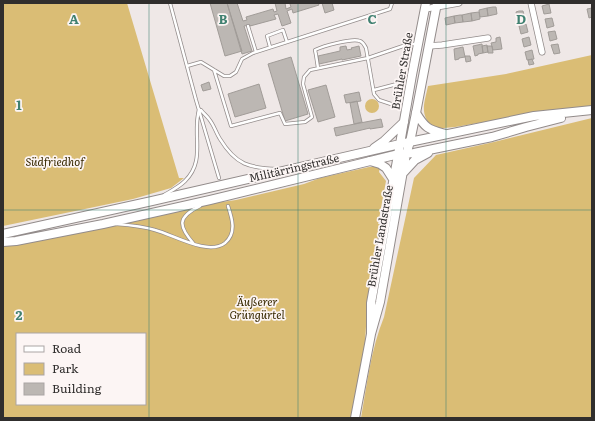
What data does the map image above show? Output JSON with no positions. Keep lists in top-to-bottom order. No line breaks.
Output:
{"streets":{"main road":["Brühler Straße","Militärringstraße","Brühler Landstraße"]},"crossings":[["Brühler Straße","Militärringstraße"],["Brühler Straße","Brühler Landstraße"],["Militärringstraße","Brühler Landstraße"]],"parks":["Südfriedhof","Äußerer Grüngürtel"],"legend":["Road","Park","Building"],"grid":{"columns":["A","B","C","D"],"rows":["1","2"]}}
